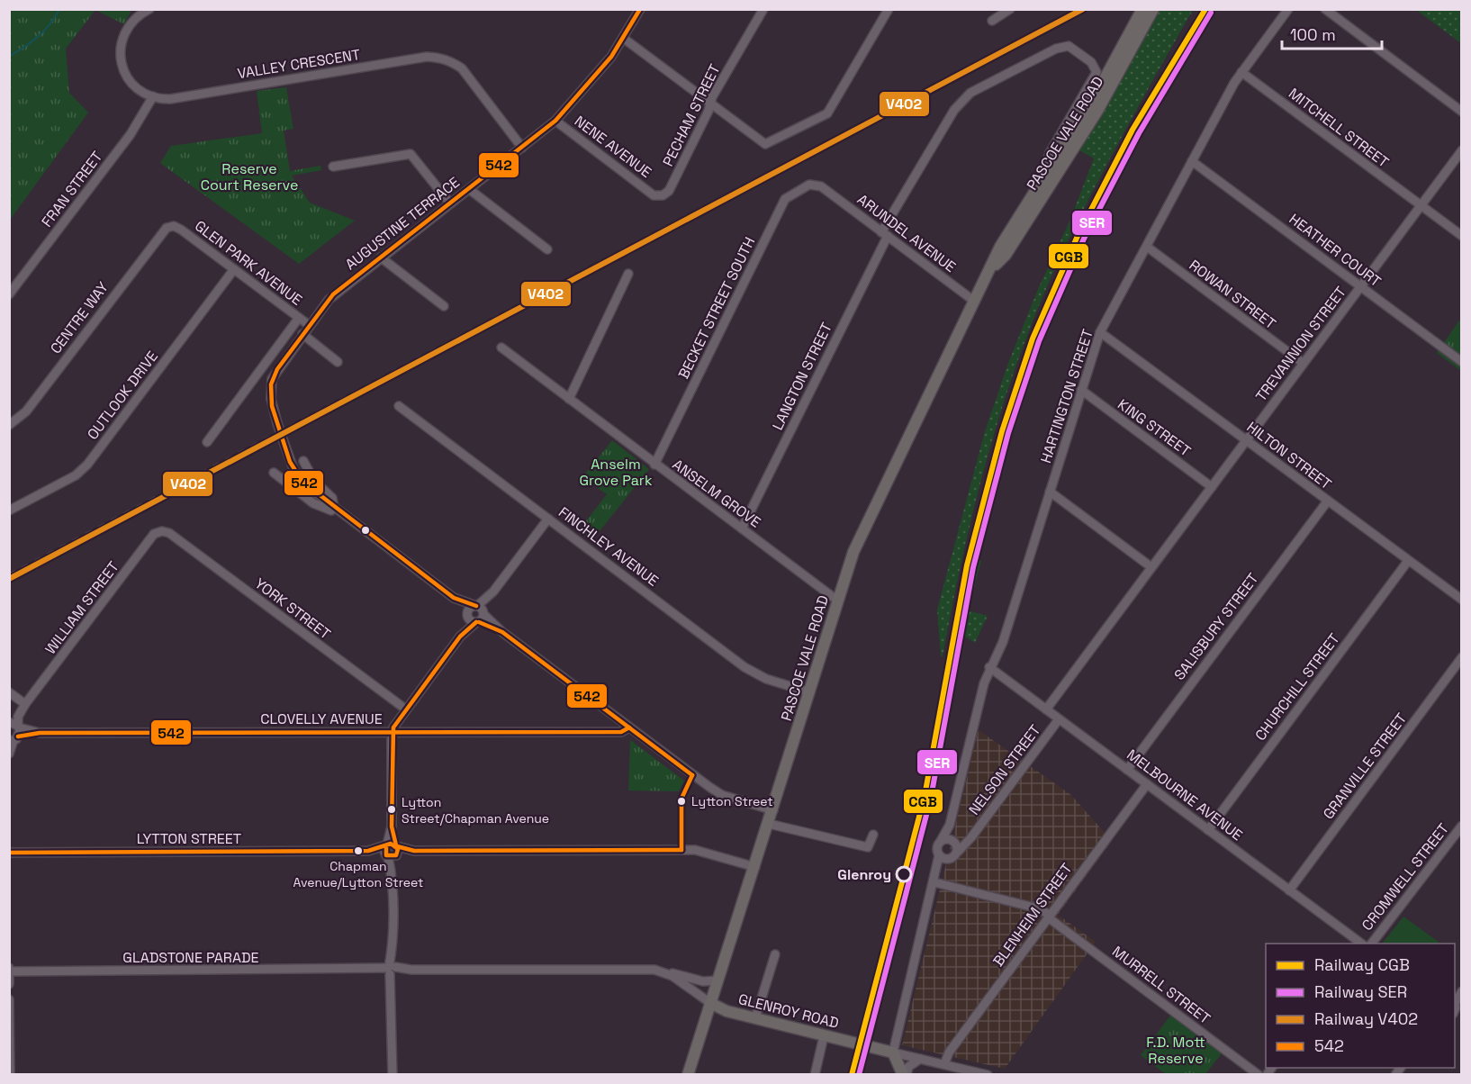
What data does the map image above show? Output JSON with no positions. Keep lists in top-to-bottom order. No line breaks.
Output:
{"streets":{"main road":["PASCOE VALE ROAD","GLENROY ROAD"],"street":["VALLEY CRESCENT","PECHAM STREET","MITCHELL STREET","NENE AVENUE","FRAN STREET","AUGUSTINE TERRACE","ARUNDEL AVENUE","HEATHER COURT","GLEN PARK AVENUE","ROWAN STREET","BECKET STREET SOUTH","CENTRE WAY","TREVANNION STREET","LANGTON STREET","OUTLOOK DRIVE","HARTINGTON STREET","KING STREET","HILTON STREET","ANSELM GROVE","FINCHLEY AVENUE","WILLIAM STREET","YORK STREET","SALISBURY STREET","CHURCHILL STREET","CLOVELLY AVENUE","GRANVILLE STREET","NELSON STREET","MELBOURNE AVENUE","LYTTON STREET","CROMWELL STREET","BLENHEIM STREET","GLADSTONE PARADE","MURRELL STREET"]},"crossings":[["VALLEY CRESCENT","FRAN STREET"],["VALLEY CRESCENT","AUGUSTINE TERRACE"],["PECHAM STREET","NENE AVENUE"],["MITCHELL STREET","TREVANNION STREET"],["MITCHELL STREET","HARTINGTON STREET"],["PASCOE VALE ROAD","ARUNDEL AVENUE"],["PASCOE VALE ROAD","LANGTON STREET"],["PASCOE VALE ROAD","ANSELM GROVE"],["PASCOE VALE ROAD","FINCHLEY AVENUE"],["PASCOE VALE ROAD","GLADSTONE PARADE"],["PASCOE VALE ROAD","GLENROY ROAD"],["NENE AVENUE","AUGUSTINE TERRACE"],["AUGUSTINE TERRACE","GLEN PARK AVENUE"],["ARUNDEL AVENUE","BECKET STREET SOUTH"],["ARUNDEL AVENUE","LANGTON STREET"],["HEATHER COURT","TREVANNION STREET"],["HEATHER COURT","HARTINGTON STREET"],["GLEN PARK AVENUE","CENTRE WAY"],["GLEN PARK AVENUE","OUTLOOK DRIVE"],["ROWAN STREET","TREVANNION STREET"],["ROWAN STREET","HARTINGTON STREET"],["BECKET STREET SOUTH","ANSELM GROVE"],["TREVANNION STREET","KING STREET"],["TREVANNION STREET","HILTON STREET"],["TREVANNION STREET","MELBOURNE AVENUE"],["LANGTON STREET","ANSELM GROVE"],["HARTINGTON STREET","KING STREET"],["HARTINGTON STREET","HILTON STREET"],["HARTINGTON STREET","NELSON STREET"],["HARTINGTON STREET","MELBOURNE AVENUE"],["HILTON STREET","SALISBURY STREET"],["HILTON STREET","CHURCHILL STREET"],["WILLIAM STREET","YORK STREET"],["WILLIAM STREET","CLOVELLY AVENUE"],["SALISBURY STREET","MELBOURNE AVENUE"],["CHURCHILL STREET","MELBOURNE AVENUE"],["GRANVILLE STREET","MELBOURNE AVENUE"],["NELSON STREET","MELBOURNE AVENUE"],["MELBOURNE AVENUE","BLENHEIM STREET"],["BLENHEIM STREET","MURRELL STREET"],["BLENHEIM STREET","GLENROY ROAD"]],"parks":["Reserve Court Reserve","Anselm Grove Park","F.D. Mott Reserve"],"places":["Lytton Street","Lytton Street/Chapman Avenue","Chapman Avenue/Lytton Street","Glenroy"],"lines":["rail line CGB","rail line V402","transit line 542","rail line SER"],"legend":["Railway CGB","Railway SER","Railway V402","542"],"scale_bar":"100 m"}
